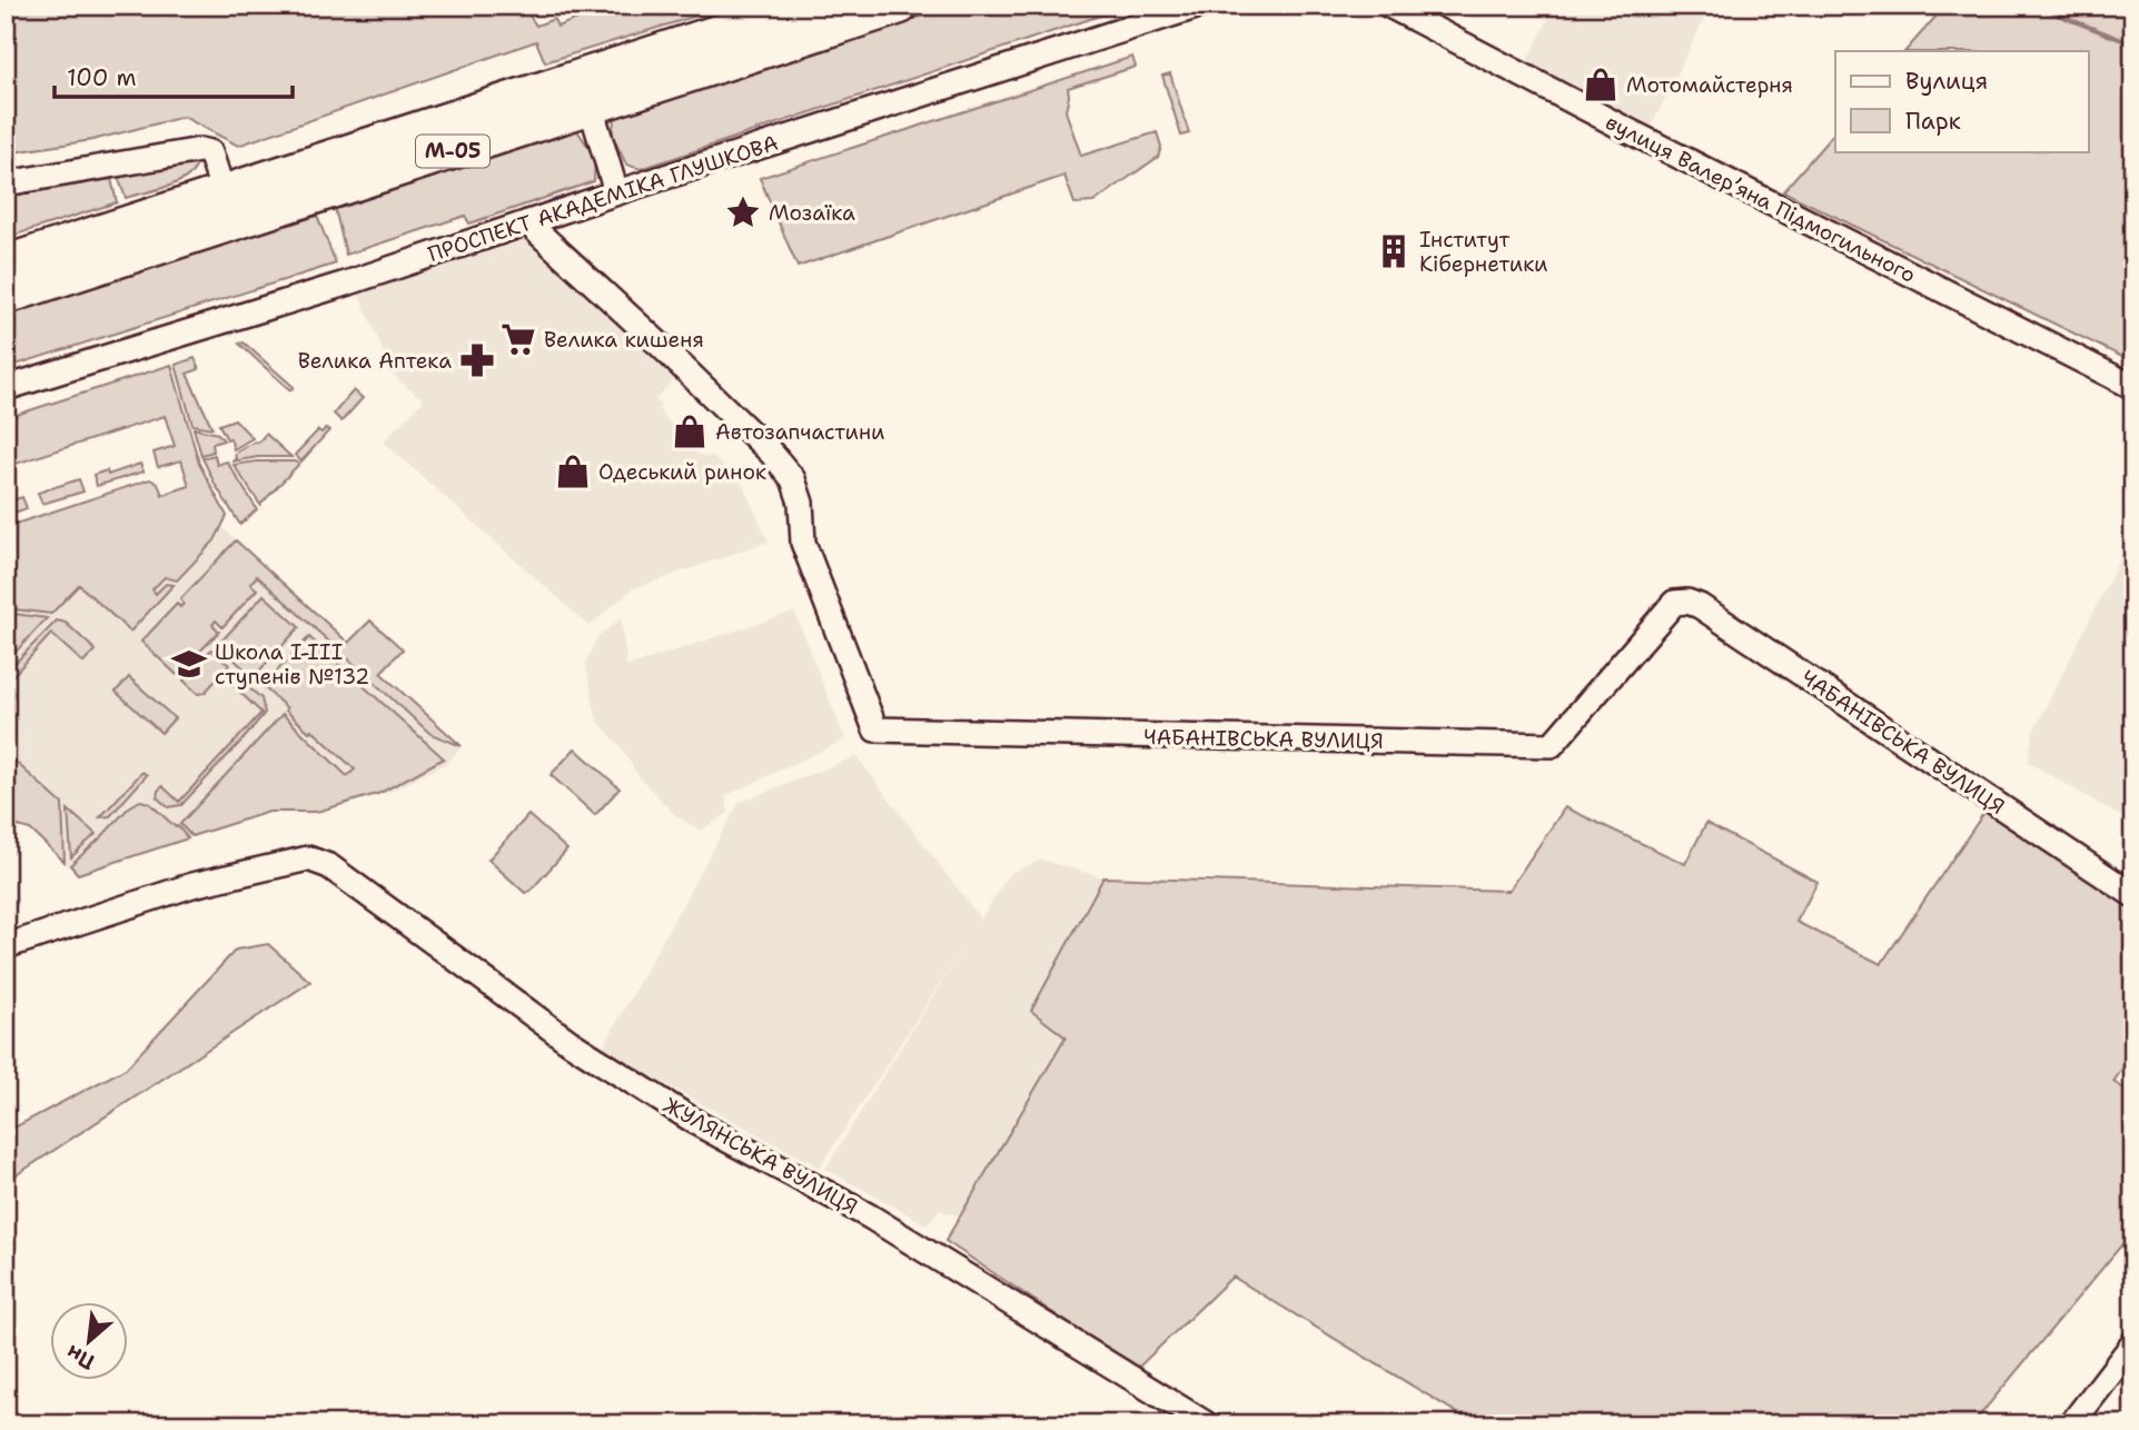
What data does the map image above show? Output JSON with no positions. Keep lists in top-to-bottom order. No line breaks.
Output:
{"streets":{"highway":["М-05"],"street":["ПРОСПЕКТ АКАДЕМІКА ГЛУШКОВА","вулиця Валерʼяна Підмогильного","ЧАБАНІВСЬКА ВУЛИЦЯ","ЖУЛЯНСЬКА ВУЛИЦЯ"]},"crossings":[["ПРОСПЕКТ АКАДЕМІКА ГЛУШКОВА","ЧАБАНІВСЬКА ВУЛИЦЯ"]],"places":{"shop":["Мотомайстерня","Автозапчастини","Одеський ринок"],"place":["Мозаїка"],"building":["Інститут Кібернетики"],"supermarket":["Велика кишеня"],"pharmacy":["Велика Аптека"],"school or university":["Школа І-ІІІ ступенів №132"]},"legend":["Вулиця","Парк"],"scale_bar":"100 m","north":"bottom left"}
